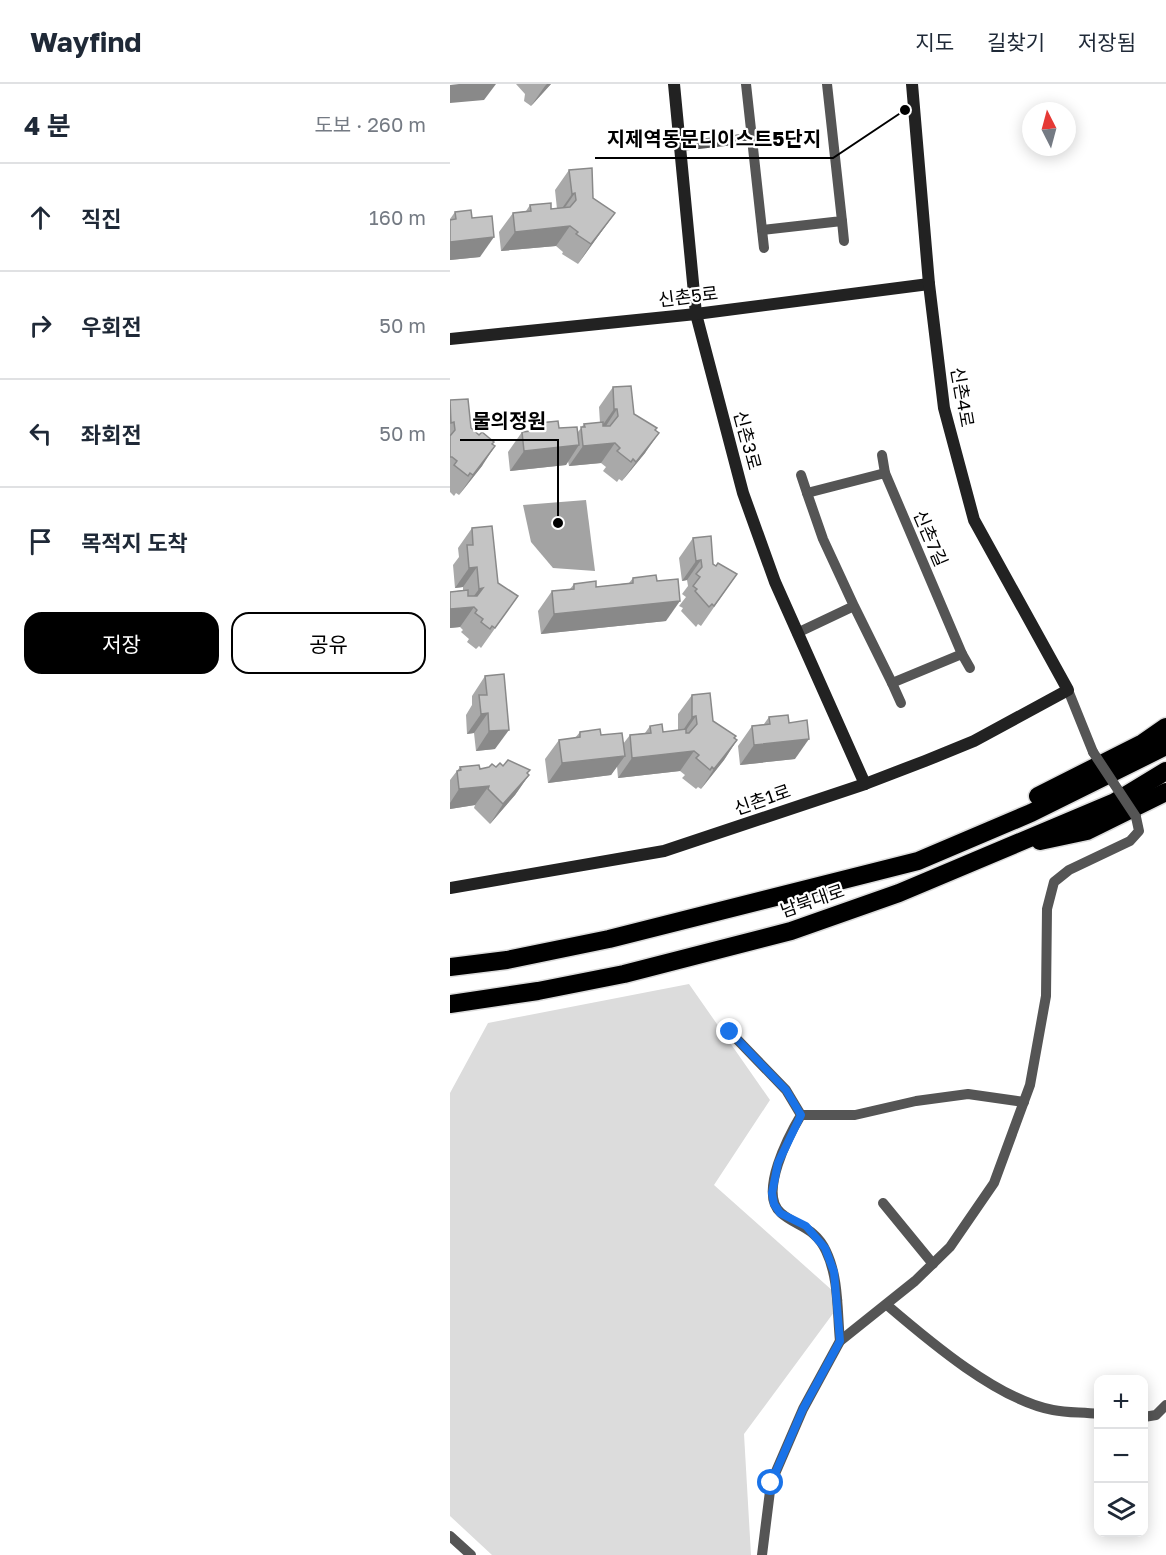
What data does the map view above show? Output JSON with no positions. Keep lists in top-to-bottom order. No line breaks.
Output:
{"streets":{"highway":["남북대로"],"street":["신촌5로","신촌4로","신촌3로","신촌7길","신촌1로"]},"crossings":[["신촌5로","신촌4로"],["신촌5로","신촌3로"],["신촌4로","신촌1로"],["신촌3로","신촌1로"]],"places":["지제역동문디이스트5단지","물의정원"],"north":"top","page":{"header":"Wayfind","nav":["지도","길찾기","저장됨"],"heading":["4 분","도보 · 260 m"],"list":[["직진","160 m"],["우회전","50 m"],["좌회전","50 m"],"목적지 도착"],"buttons":["저장","공유"],"map_buttons":["+","−"]}}
